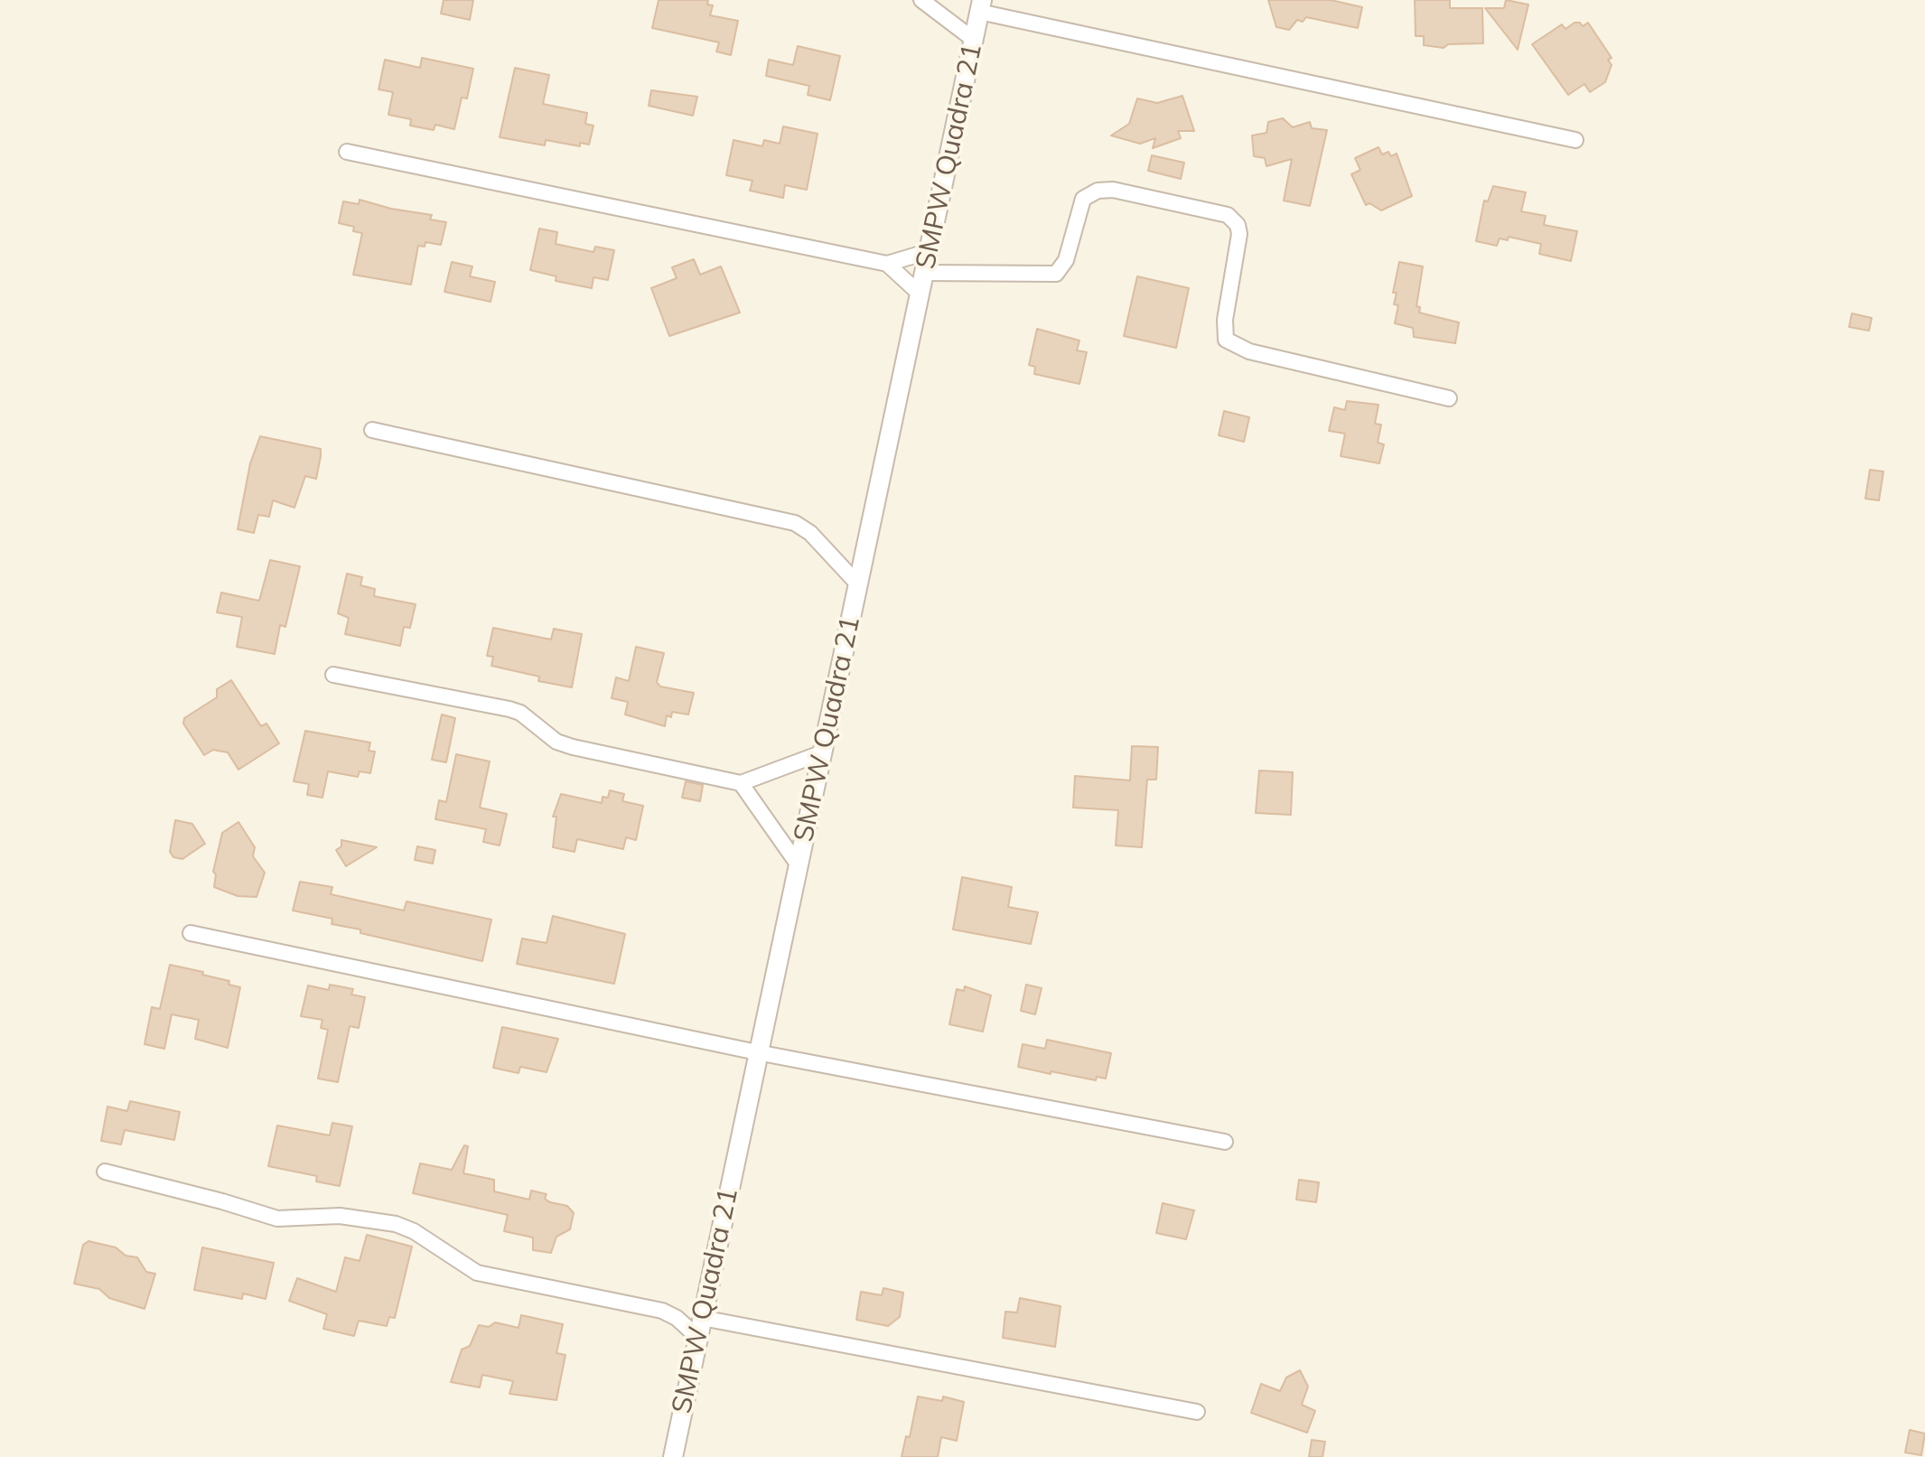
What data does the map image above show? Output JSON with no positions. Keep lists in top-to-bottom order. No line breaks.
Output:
{"streets":{"street":["SMPW Quadra 21"]}}
